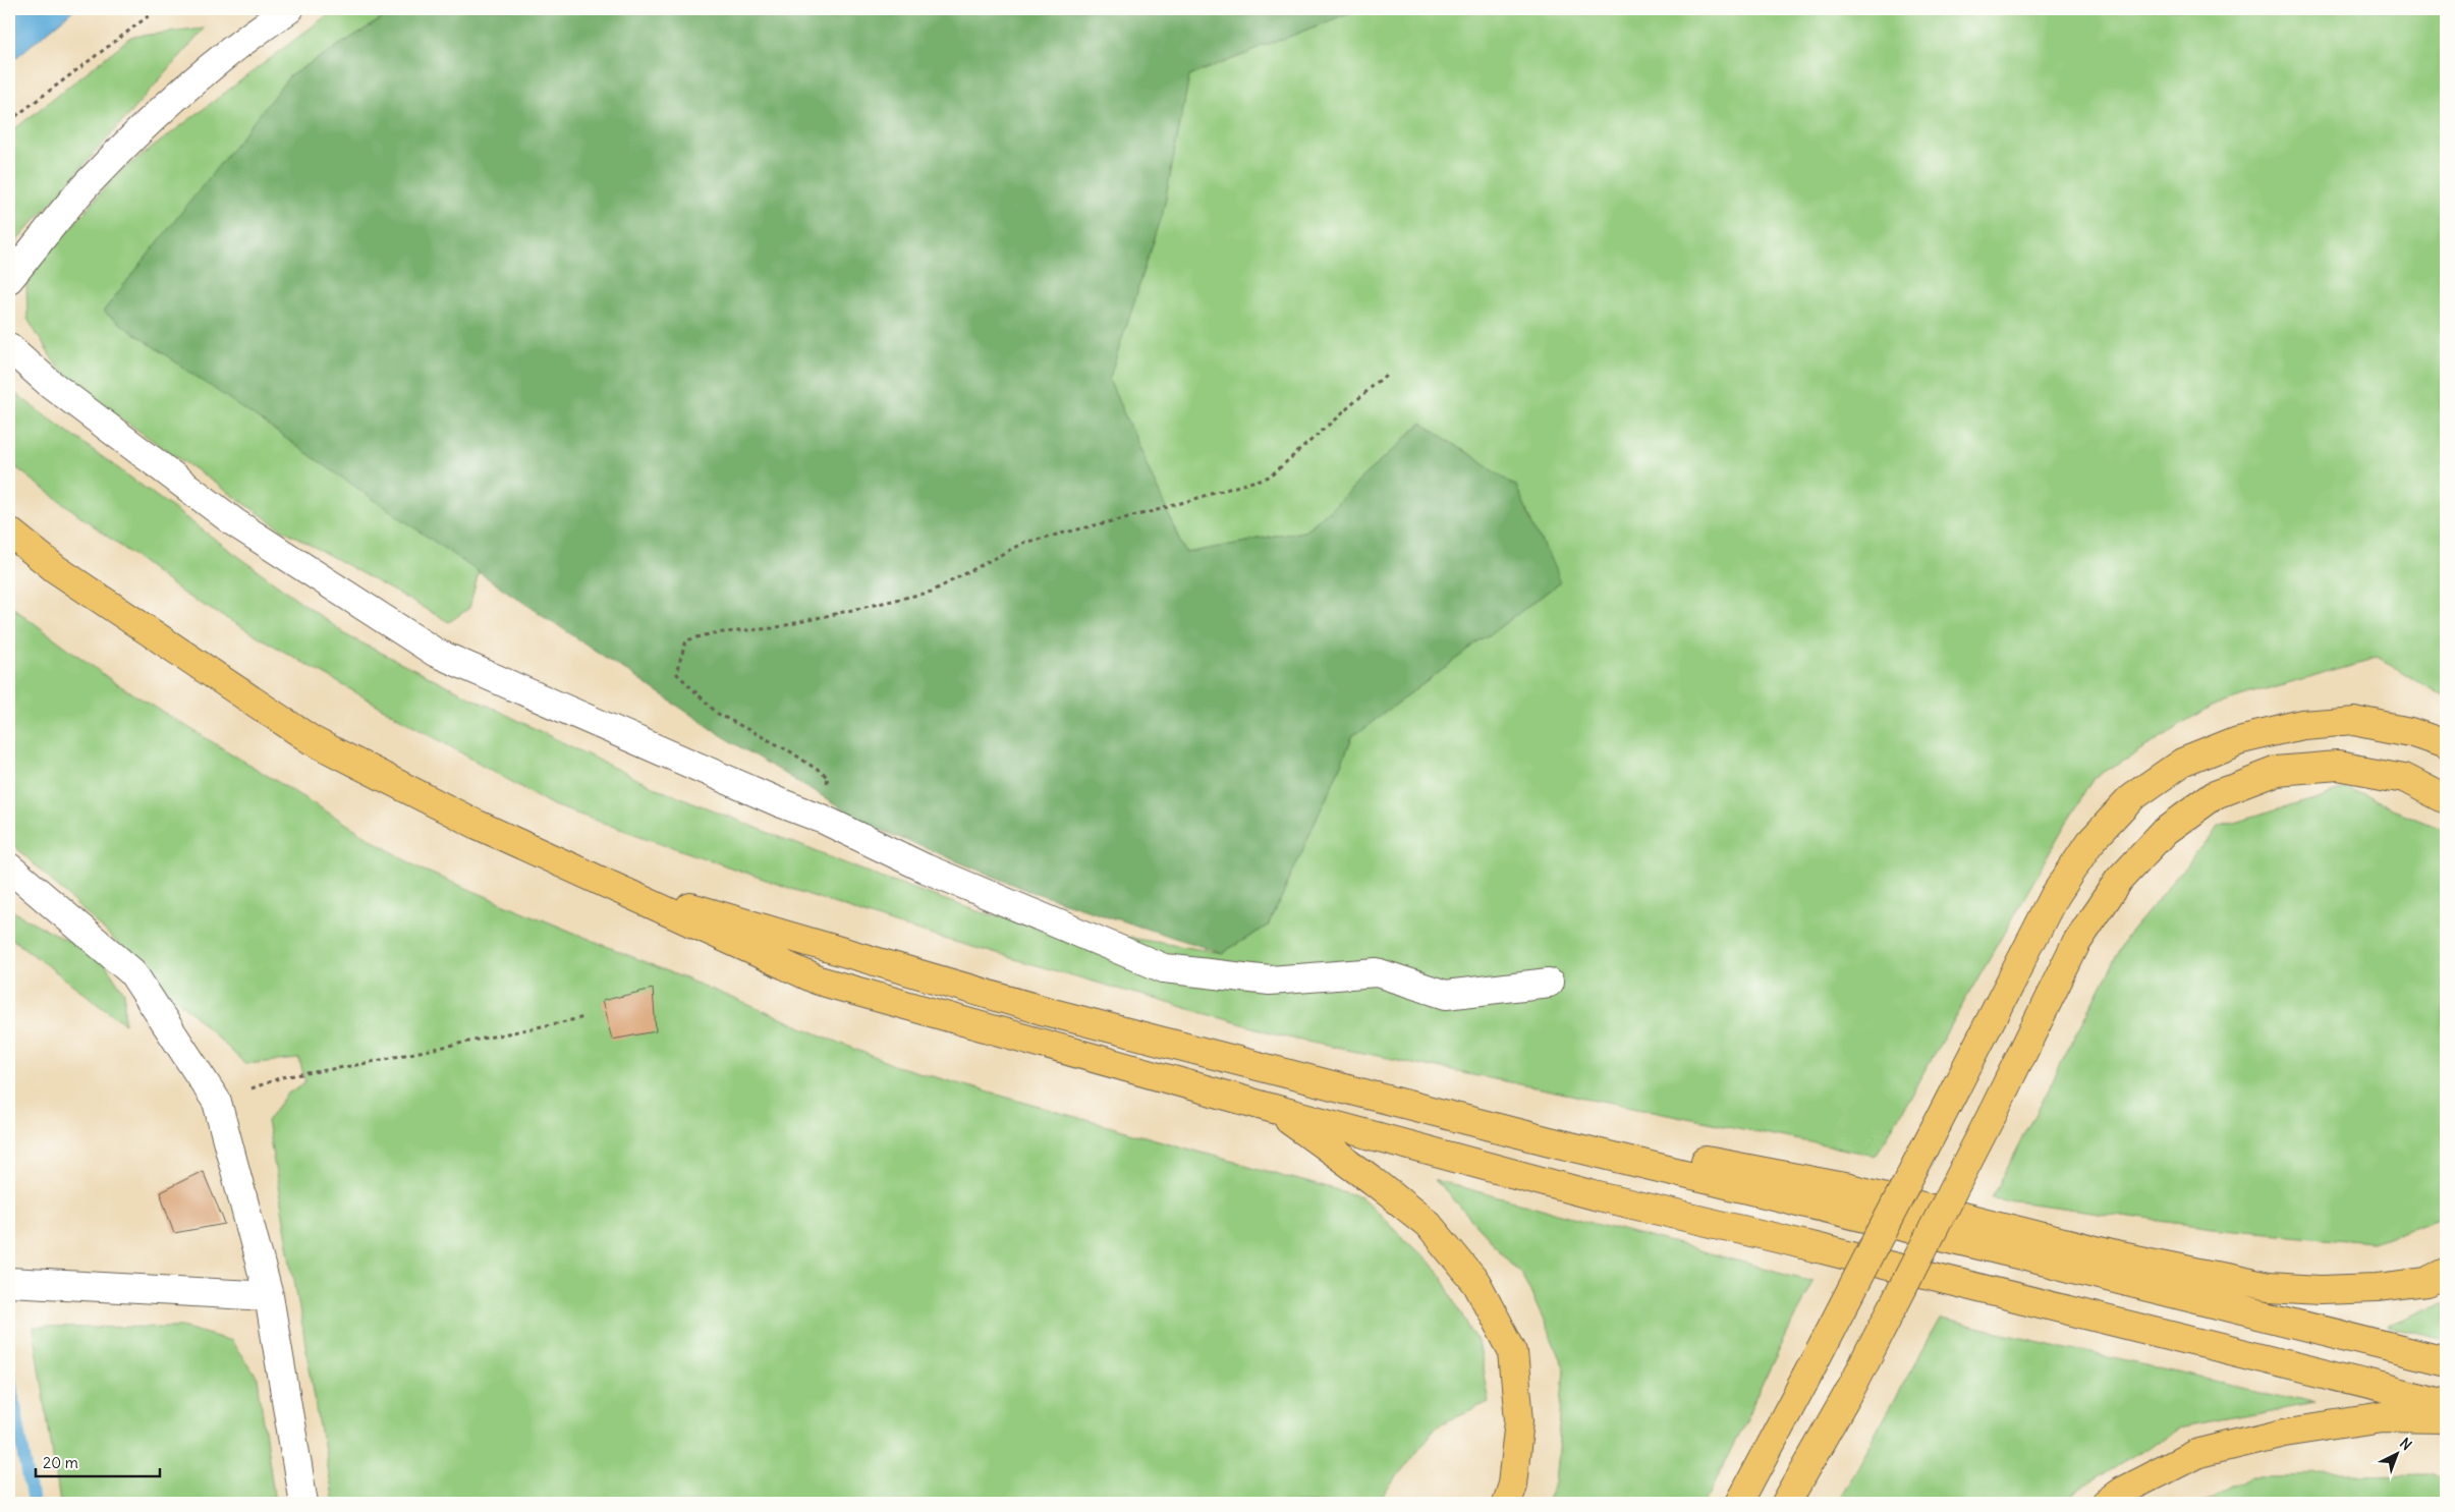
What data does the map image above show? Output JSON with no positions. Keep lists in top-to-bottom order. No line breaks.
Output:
{"scale_bar":"20 m","north":"top right"}
